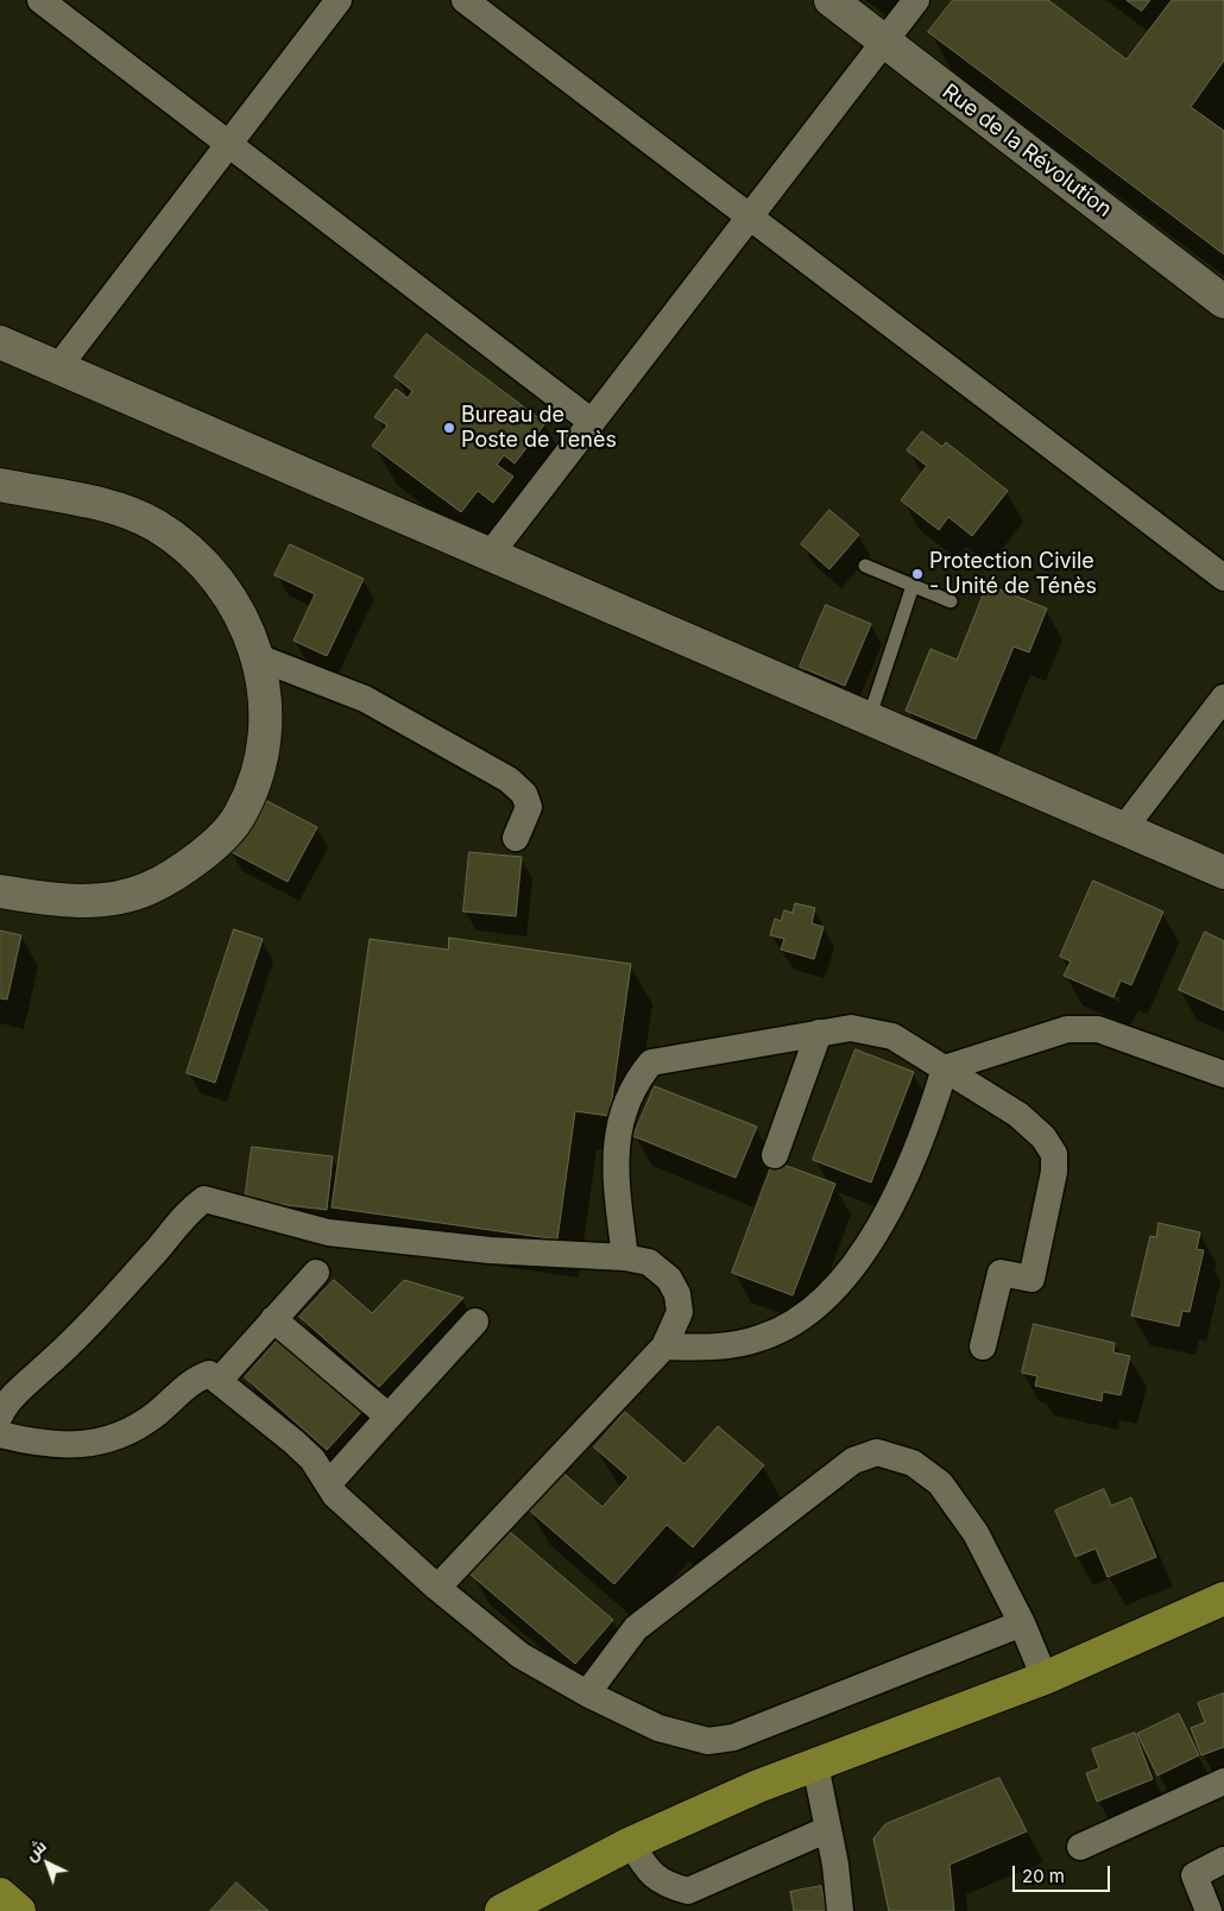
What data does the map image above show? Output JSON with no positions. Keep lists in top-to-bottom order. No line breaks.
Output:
{"streets":{"street":["Rue de la Révolution"]},"places":["Bureau de Poste de Tenès","Protection Civile - Unité de Ténès"],"scale_bar":"20 m","north":"top left"}
